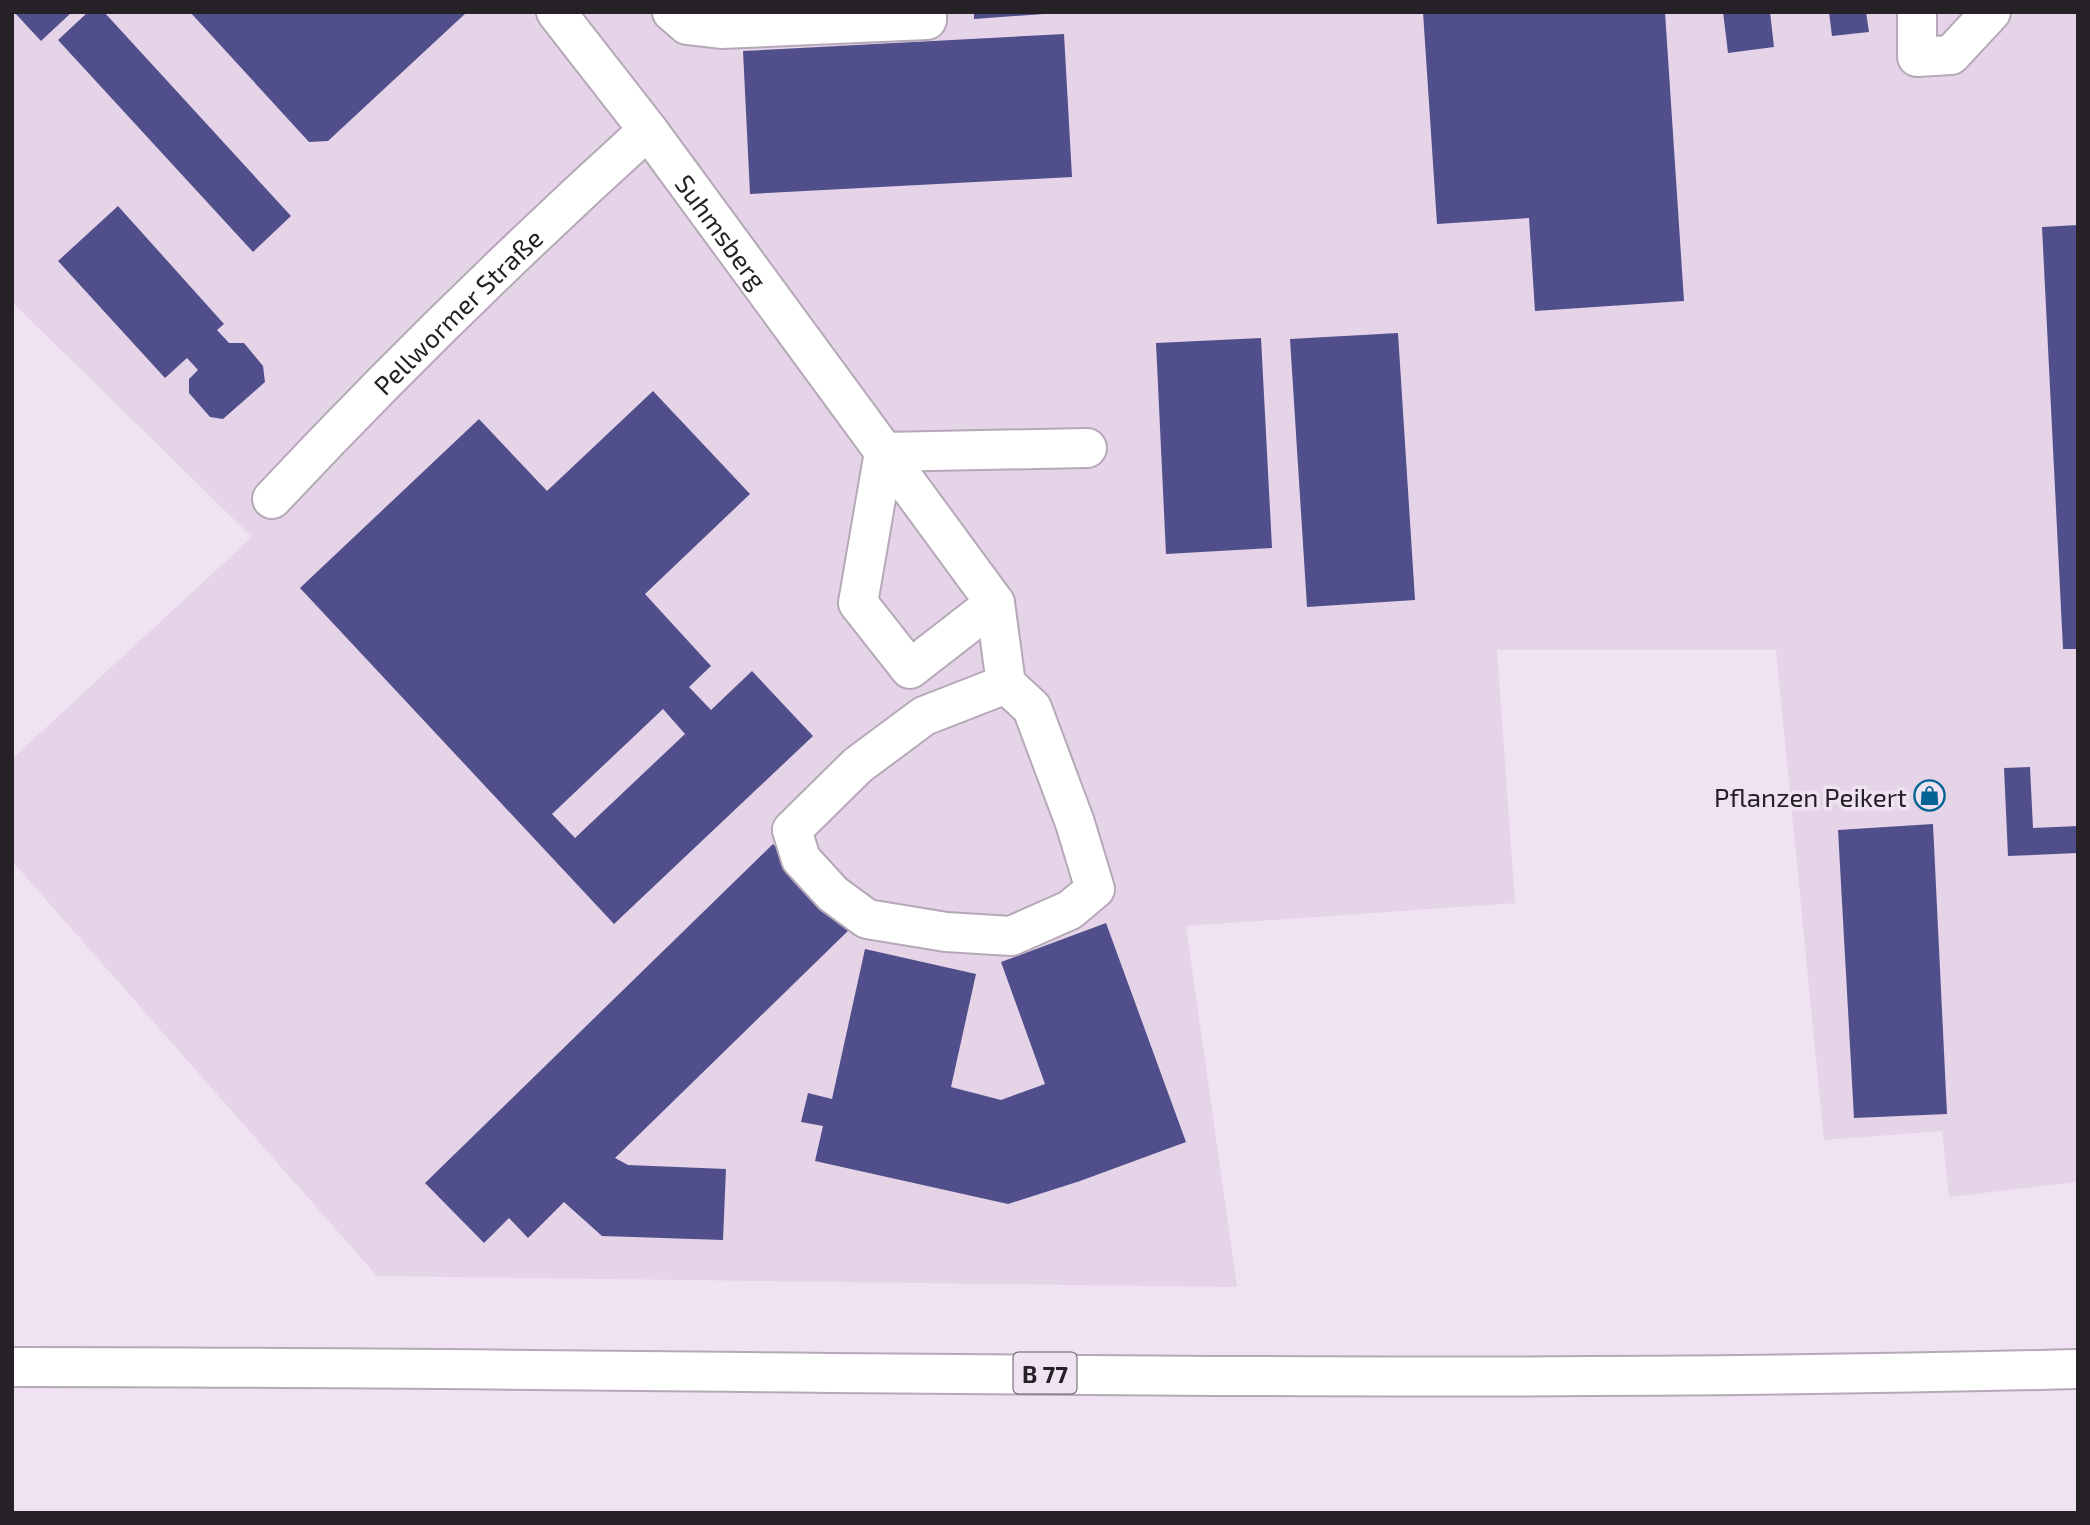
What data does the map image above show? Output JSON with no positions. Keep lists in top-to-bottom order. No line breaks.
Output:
{"streets":{"main road":["Suhmsberg","Pellwormer Straße","B 77"]},"crossings":[["Suhmsberg","Pellwormer Straße"]],"places":{"shop":["Pflanzen Peikert"]}}
